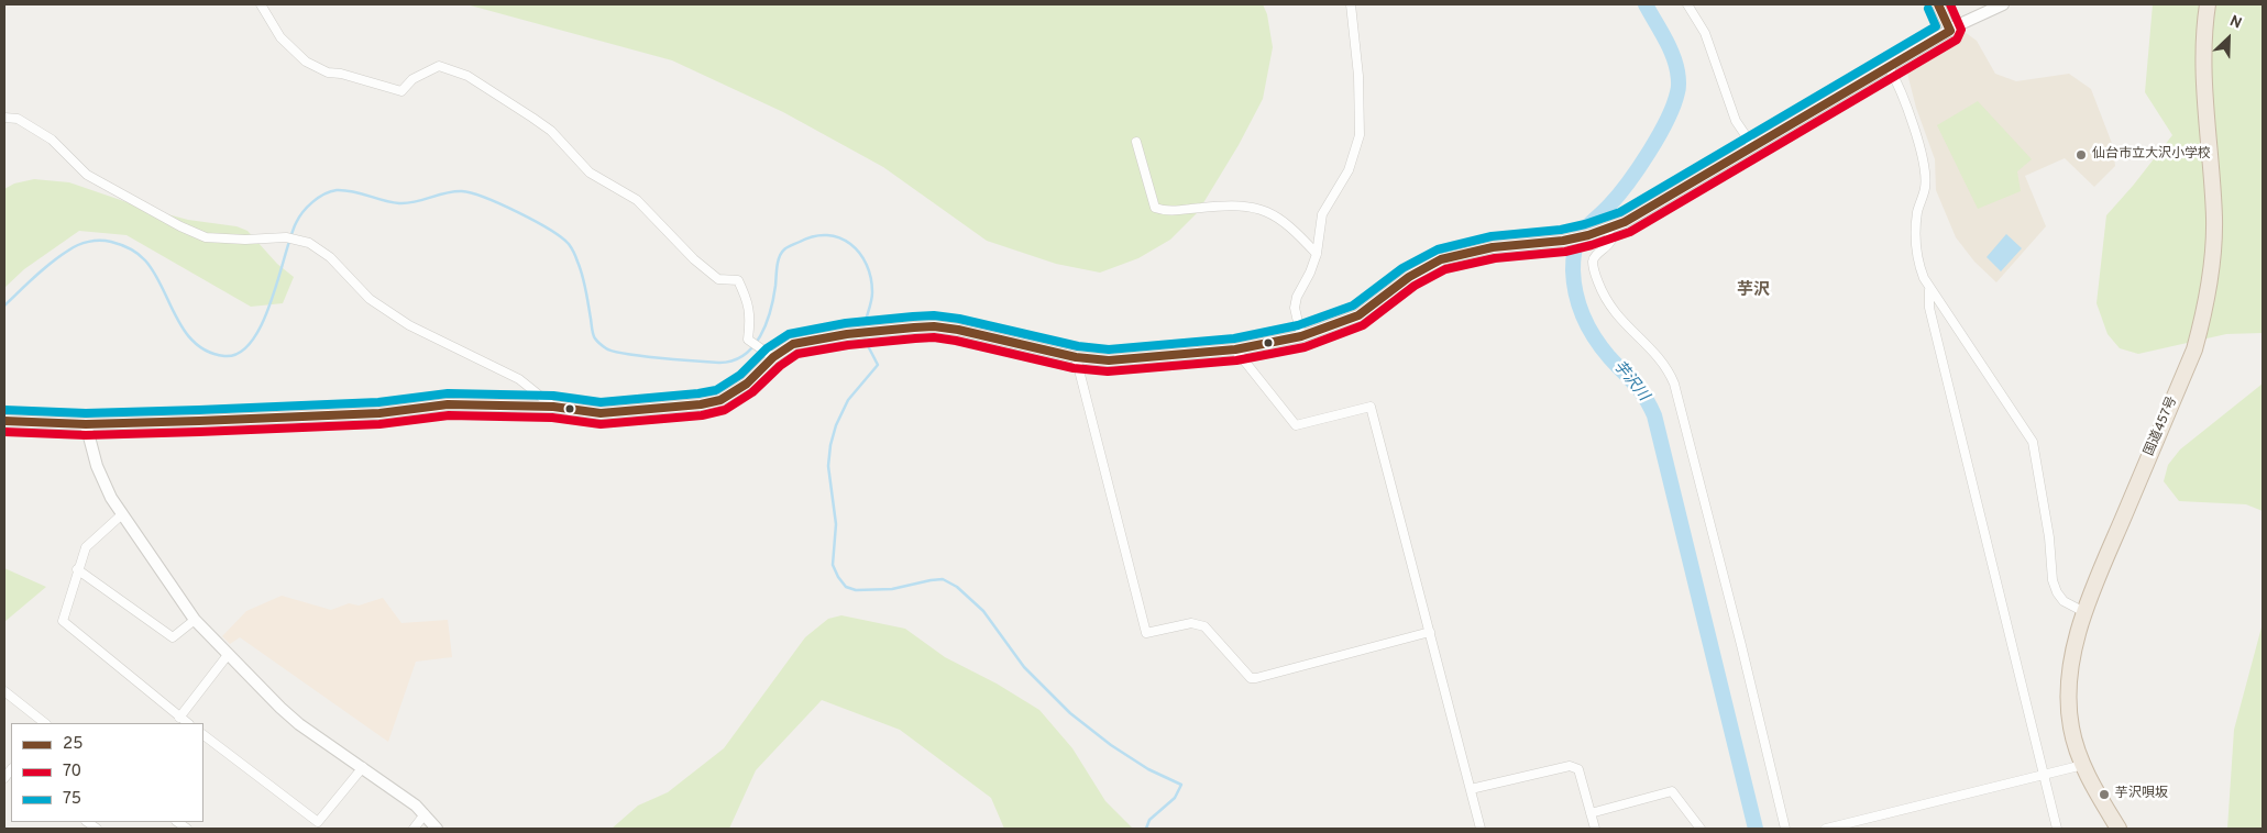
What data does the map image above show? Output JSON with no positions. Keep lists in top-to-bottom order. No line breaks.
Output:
{"streets":{"highway":["国道457号"]},"districts":["芋沢"],"water":["芋沢川"],"places":["仙台市立大沢小学校","芋沢唄坂"],"lines":["transit line 25","transit line 70","transit line 75"],"legend":["25","70","75"],"north":"top right"}
